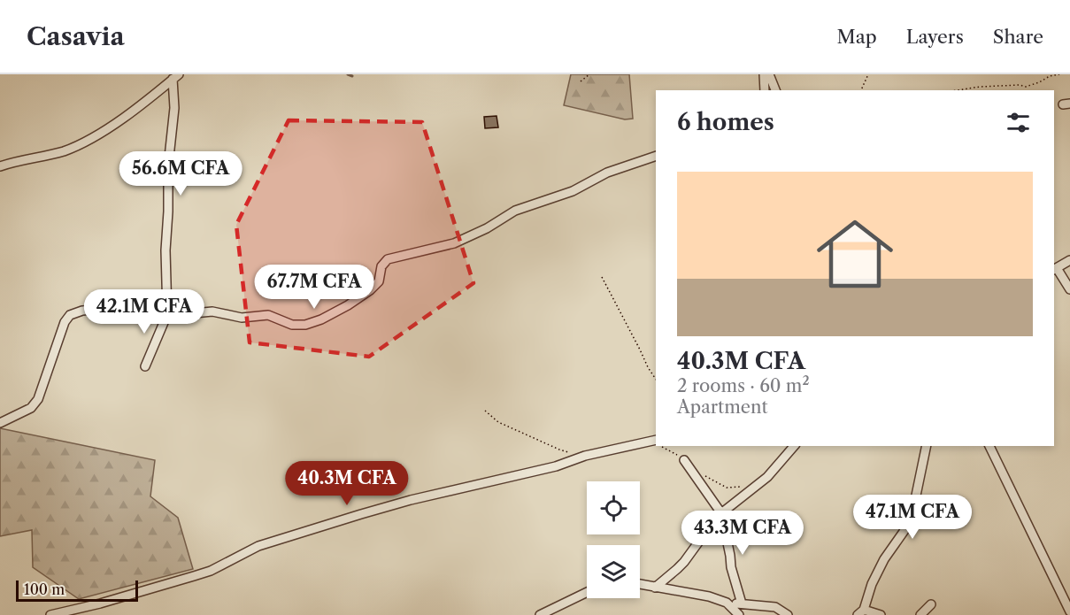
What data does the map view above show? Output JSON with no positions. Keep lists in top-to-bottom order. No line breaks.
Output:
{"scale_bar":"100 m","page":{"header":"Casavia","nav":["Map","Layers","Share"],"heading":"6 homes","price":["56.6M CFA","67.7M CFA","42.1M CFA","40.3M CFA","47.1M CFA","43.3M CFA"],"list":[{"name":"40.3M CFA","note":"2 rooms · 60 m² · Apartment"}],"scale":"100 m"}}
